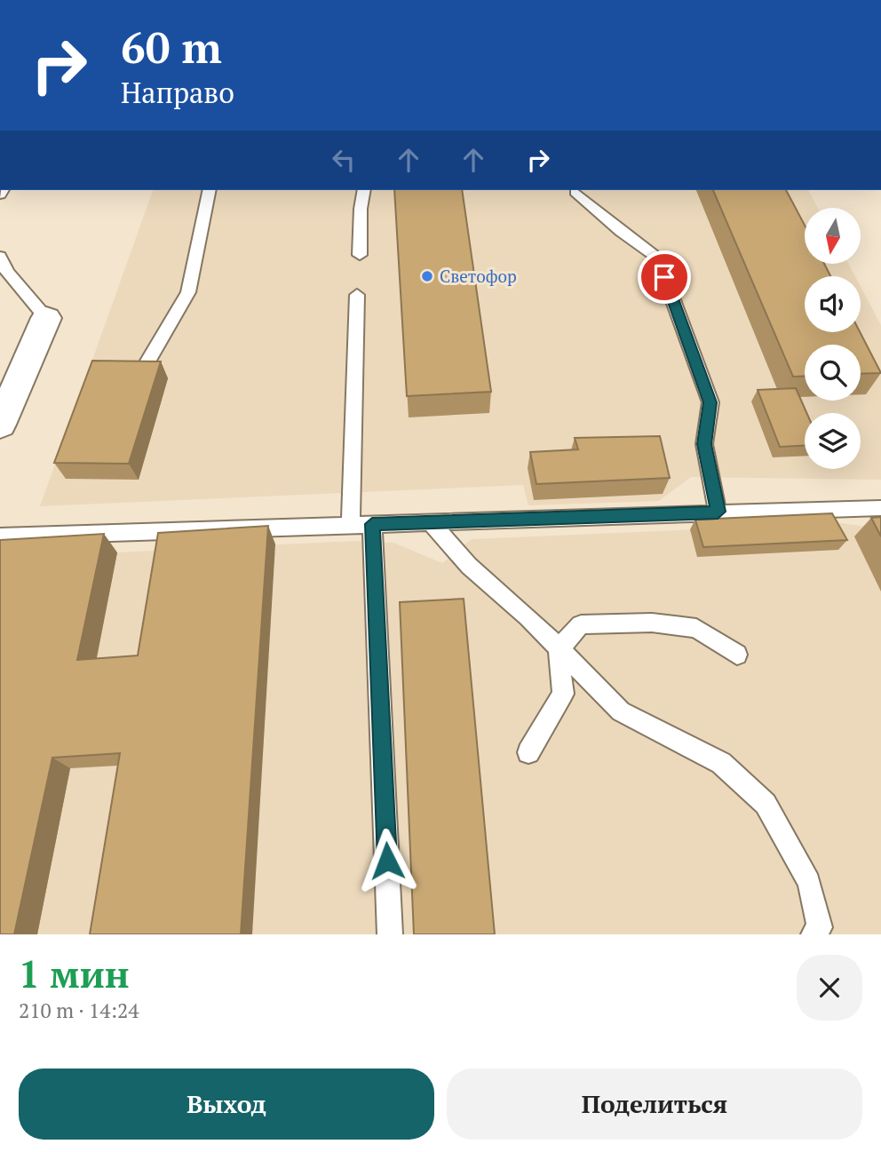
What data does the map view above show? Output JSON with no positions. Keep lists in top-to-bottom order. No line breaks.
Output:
{"places":["Светофор"],"north":"bottom","page":{"turn":["60 m","Направо"],"heading":["1 мин","210 m · 14:24"],"buttons":["Выход","Поделиться"]}}
